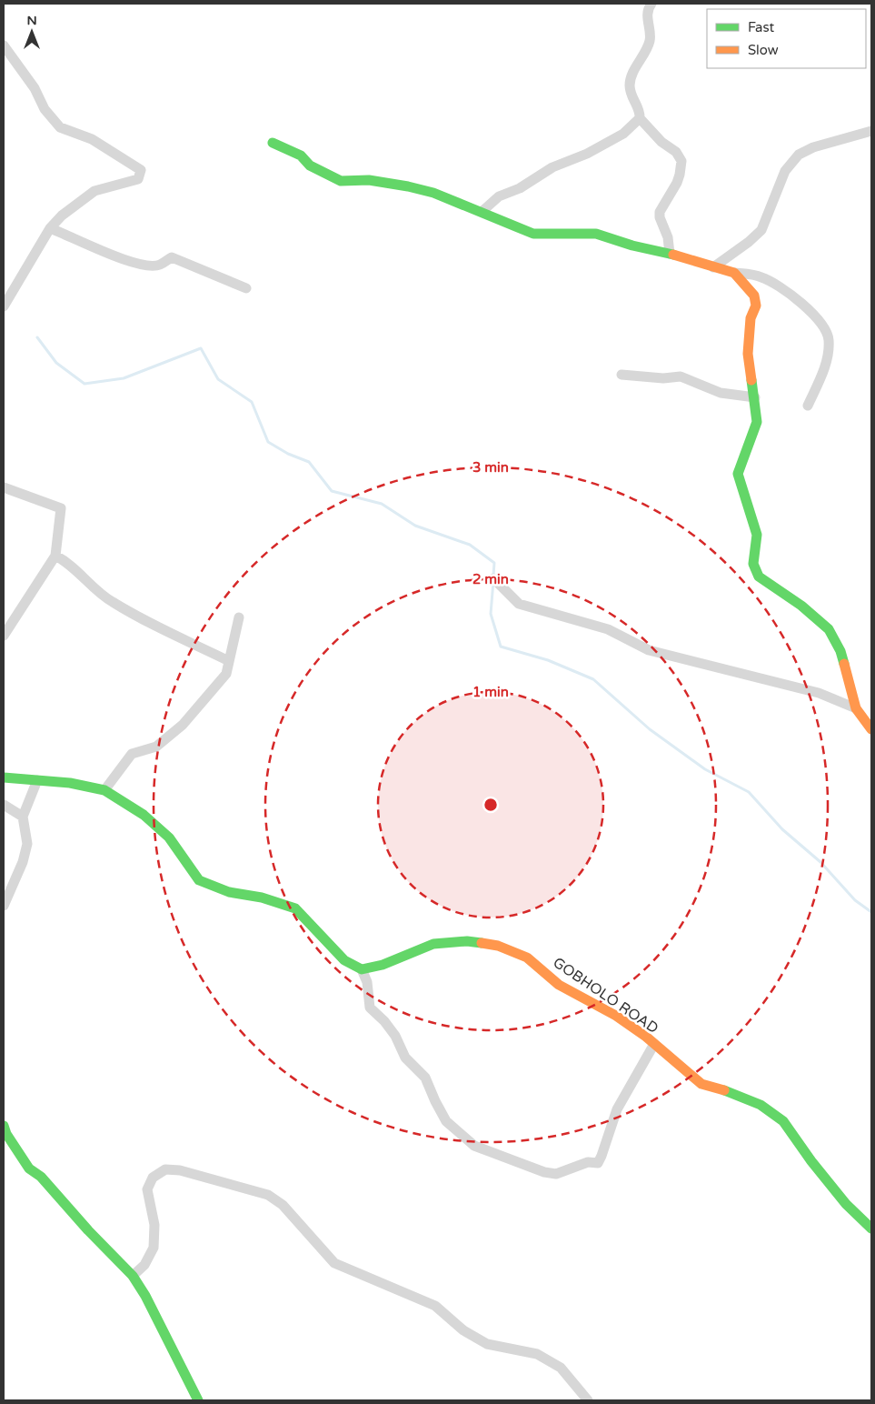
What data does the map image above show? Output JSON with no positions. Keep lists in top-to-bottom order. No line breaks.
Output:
{"streets":{"street":["GOBHOLO ROAD"]},"legend":["Fast","Slow"],"north":"top","rings":["3 min","2 min","1 min"]}
